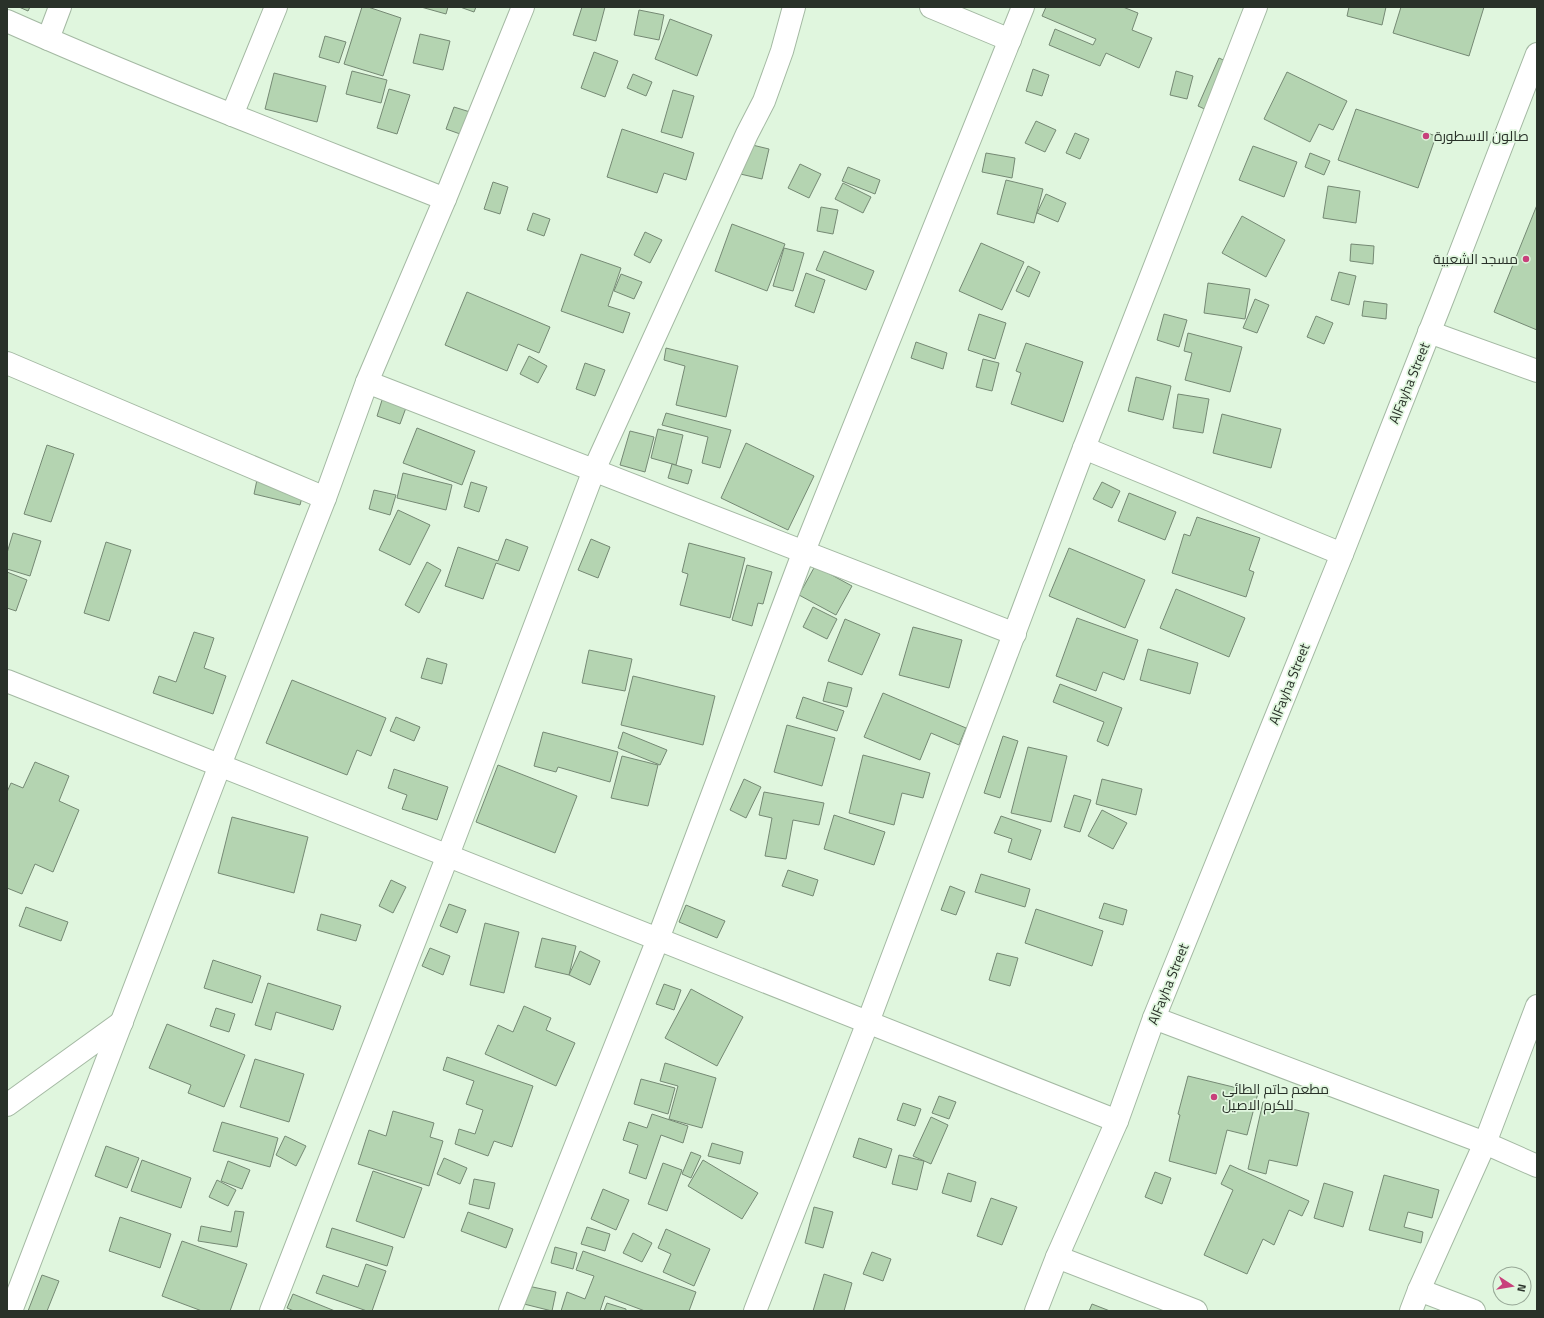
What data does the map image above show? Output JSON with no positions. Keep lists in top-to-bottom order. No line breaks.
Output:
{"streets":{"street":["AlFayha Street"]},"places":["صالون الاسطورة","مسجد الشعبية","مطعم حاتم الطائي للكرم الاصيل"],"north":"right"}
